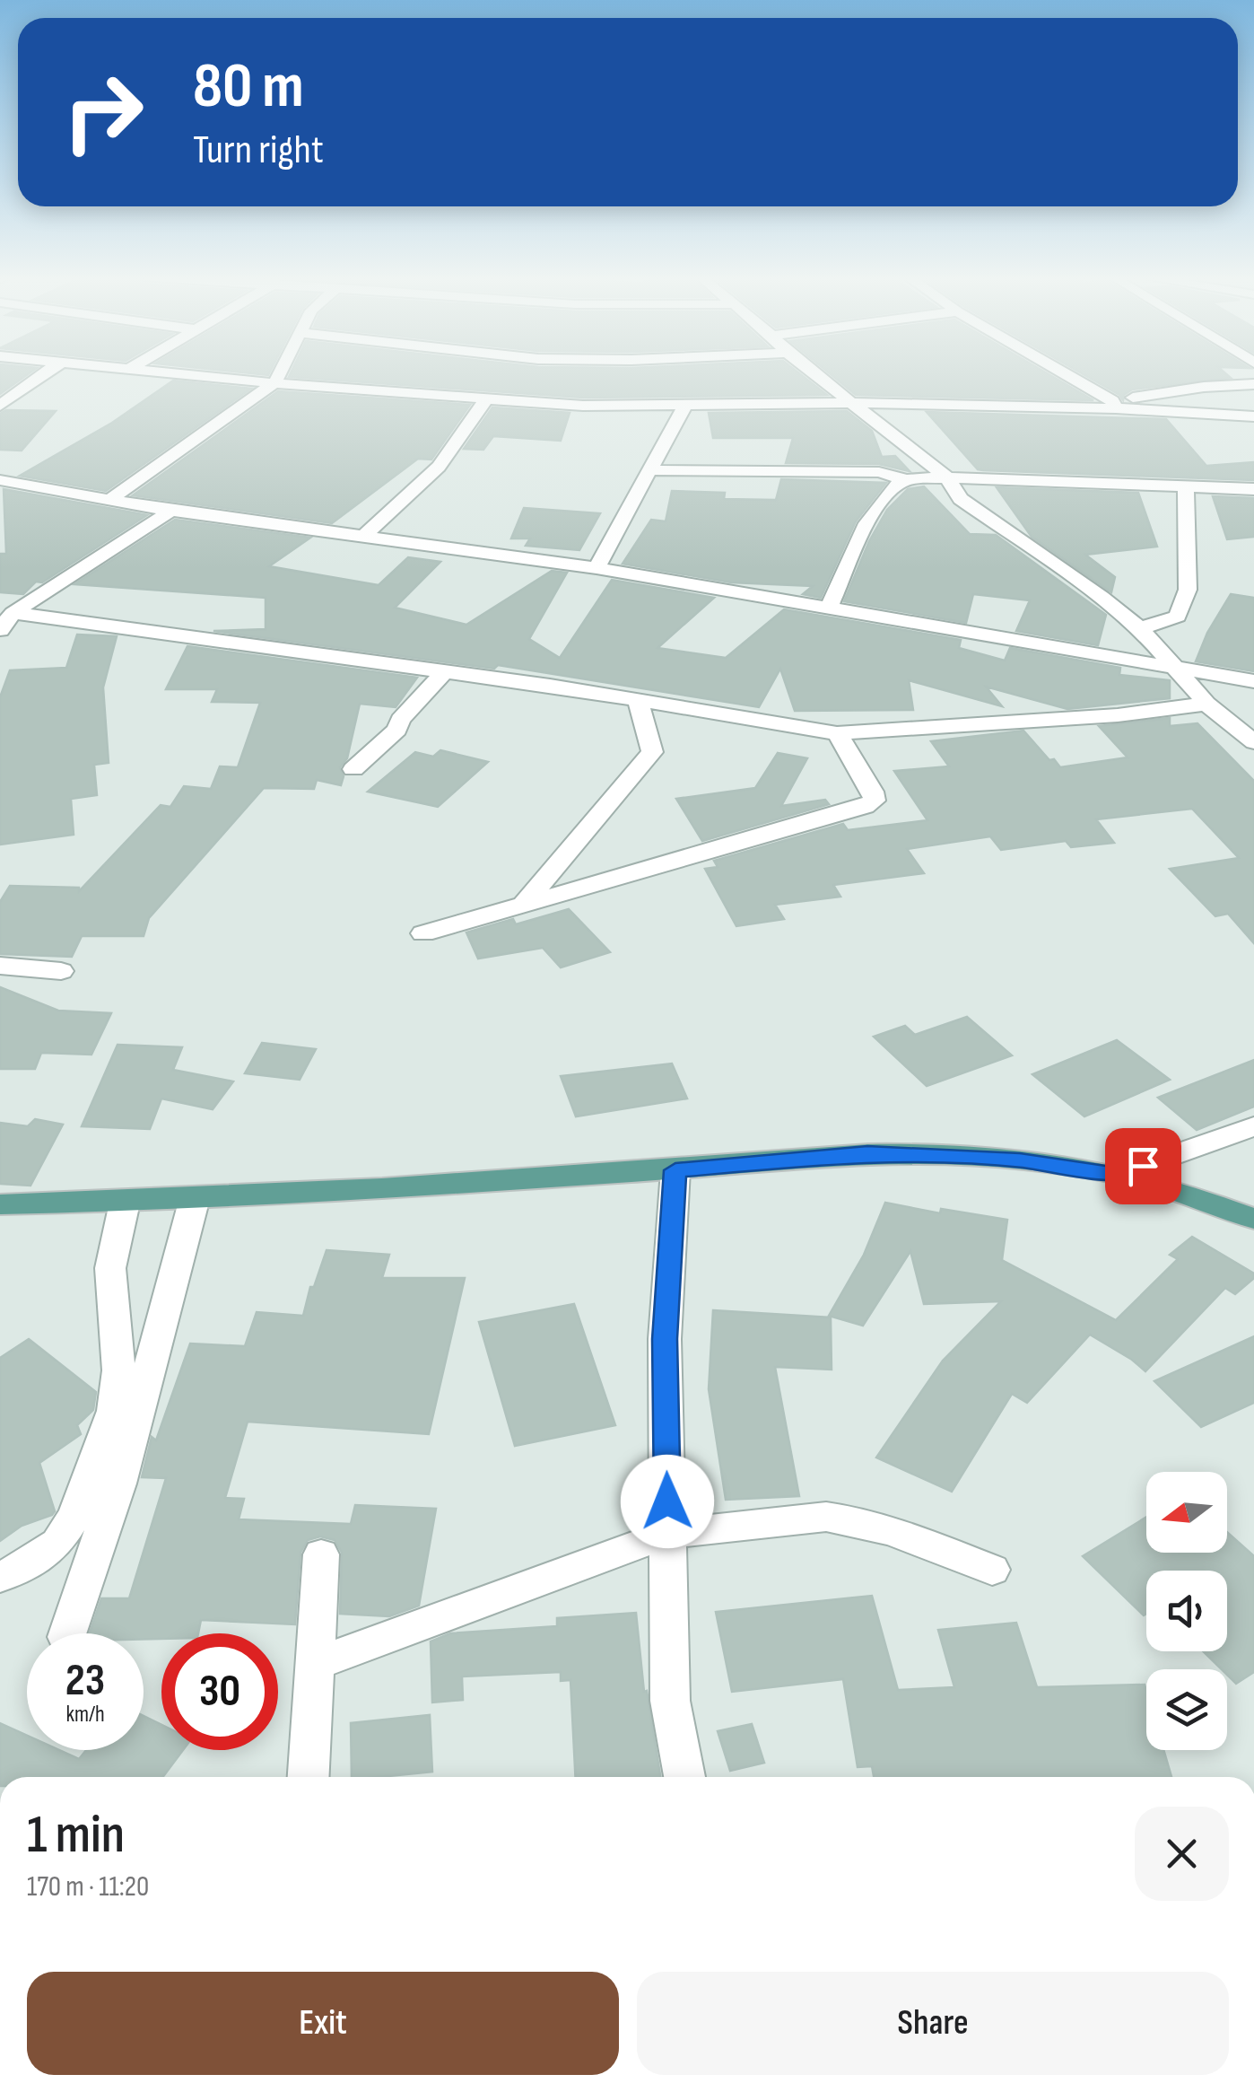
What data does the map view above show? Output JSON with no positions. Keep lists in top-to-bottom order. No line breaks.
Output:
{"north":"left","page":{"turn":["80 m","Turn right"],"speed":"23 km/h","limit":"30","heading":["1 min","170 m · 11:20"],"buttons":["Exit","Share"]}}
